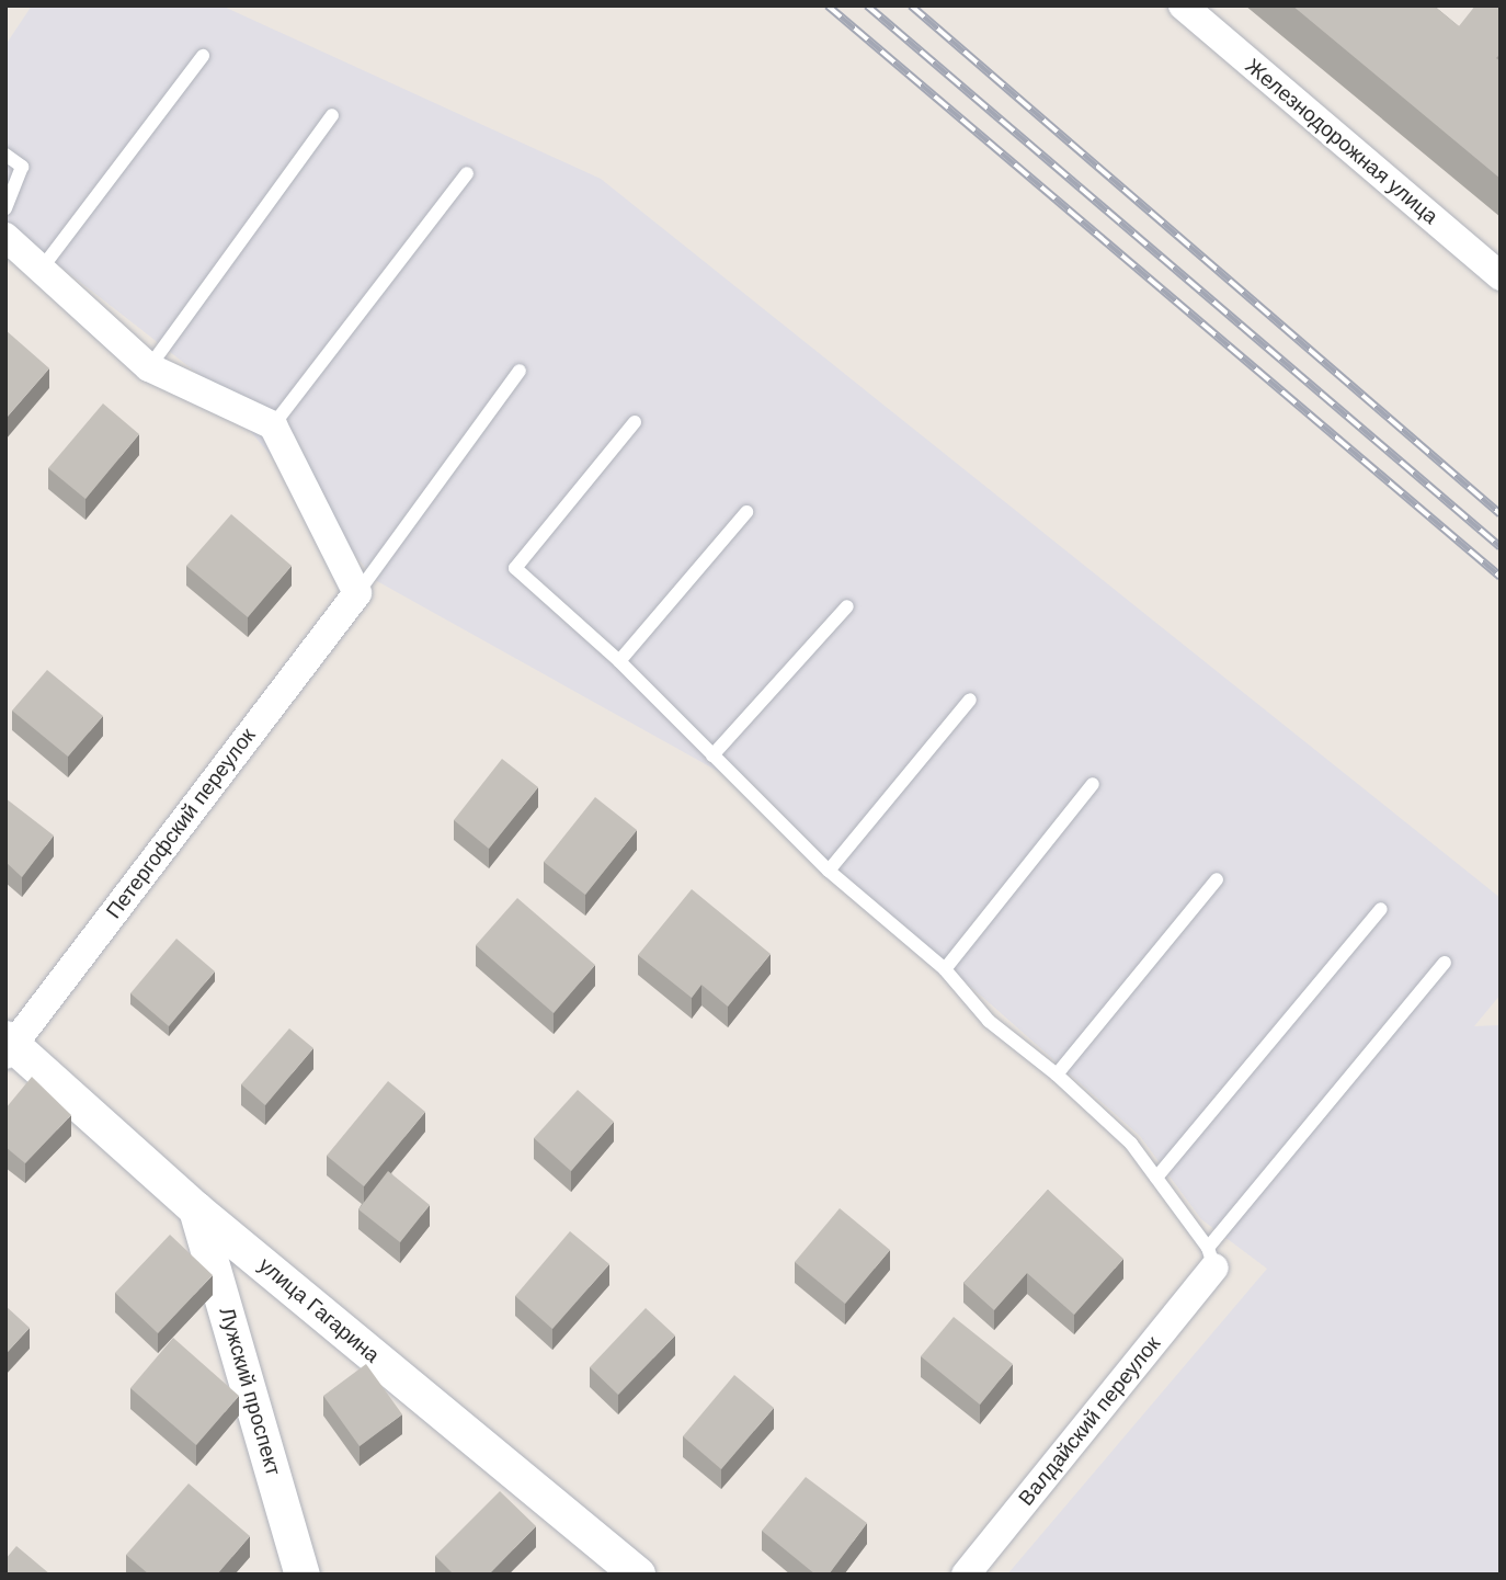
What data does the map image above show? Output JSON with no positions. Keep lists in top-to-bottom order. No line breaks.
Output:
{"streets":{"street":["Железнодорожная улица","Петергофский переулок","улица Гагарина","Лужский проспект","Валдайский переулок"]},"crossings":[["Петергофский переулок","улица Гагарина"],["улица Гагарина","Лужский проспект"]]}
